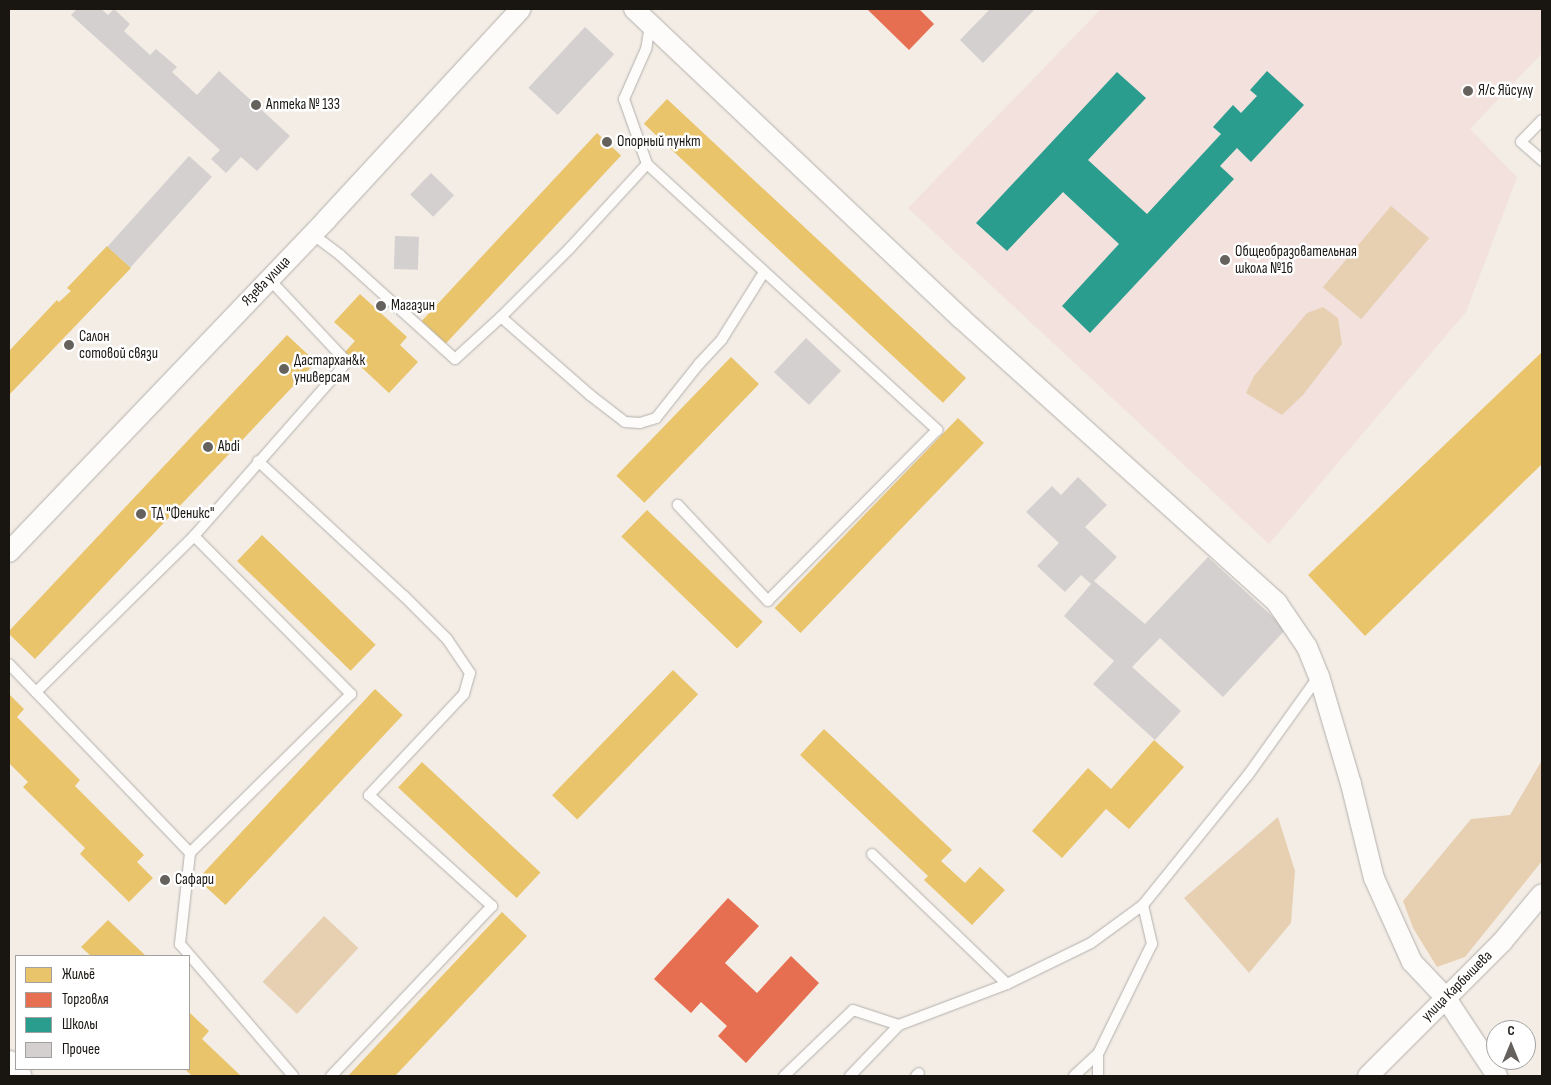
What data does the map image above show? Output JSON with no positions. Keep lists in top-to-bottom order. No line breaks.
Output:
{"streets":{"street":["Язева улица","улица Карбышева"]},"places":["Я/c Яйсулу","Аптека № 133","Опорный пункт","Общеобразовательная школа №16","Магазин","Салон сотовой связи","Дастархан&к универсам","Abdi","ТД \"Феникс\"","Сафари"],"legend":["Жильё","Торговля","Школы","Прочее"],"north":"top"}
